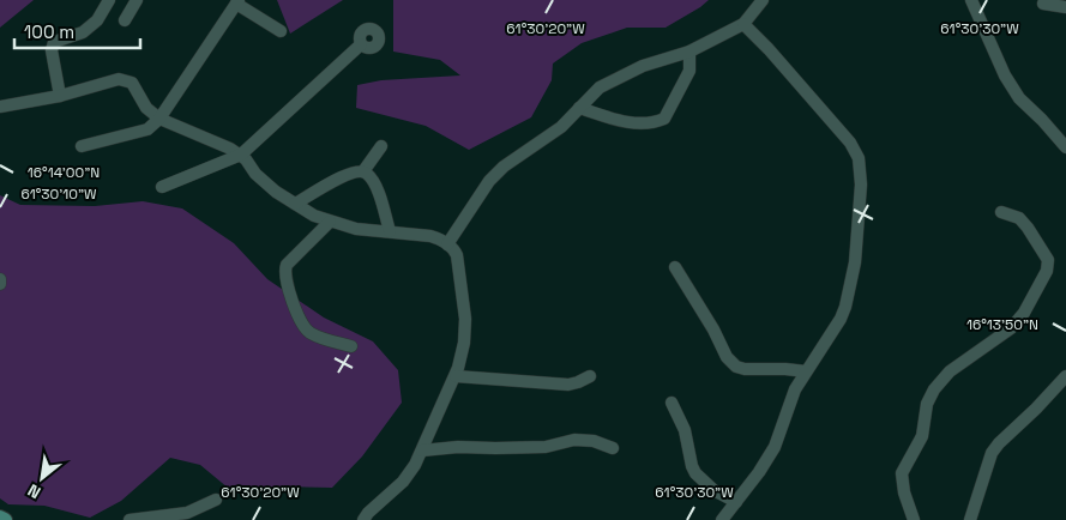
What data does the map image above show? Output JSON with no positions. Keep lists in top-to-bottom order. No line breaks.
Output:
{"scale_bar":"100 m","north":"bottom left","coordinates":["61°30'30\"W","61°30'20\"W","16°14'00\"N","61°30'10\"W","16°13'50\"N"]}
